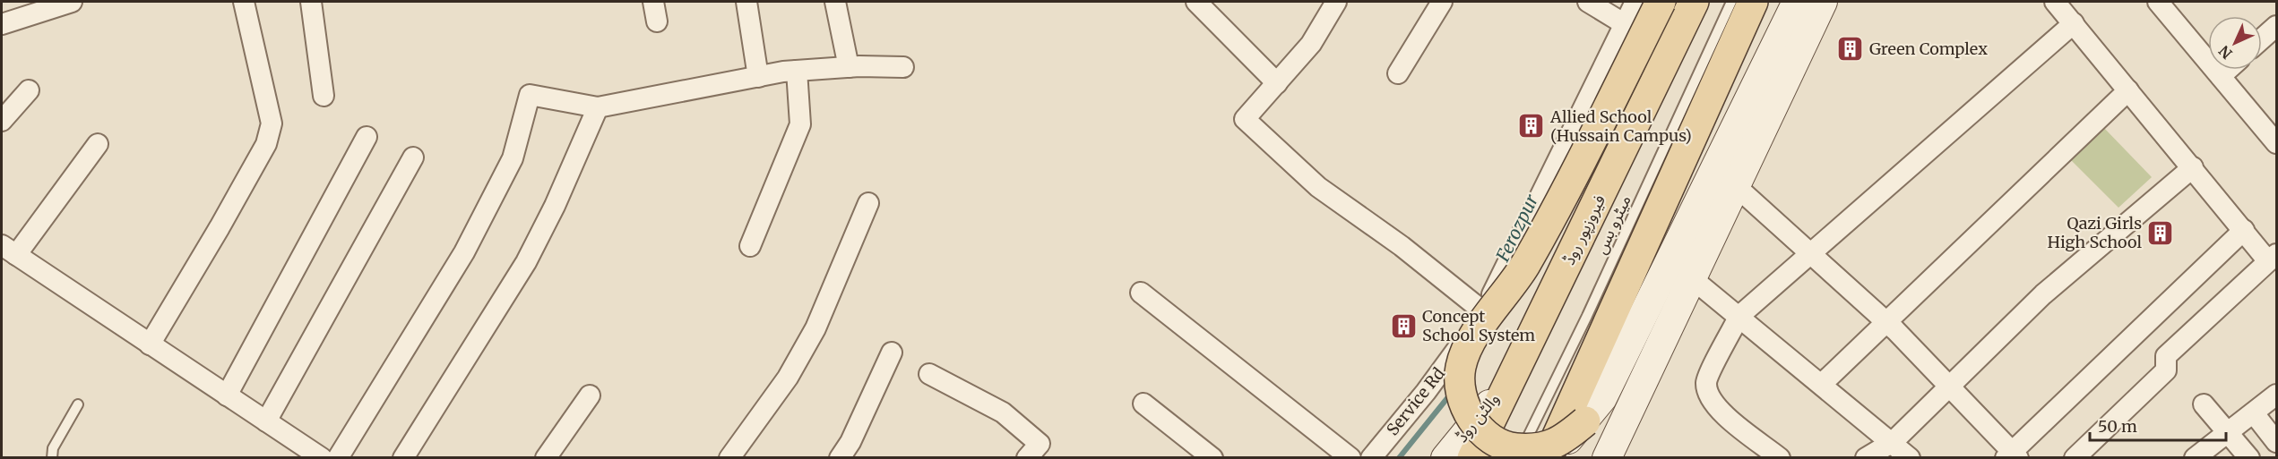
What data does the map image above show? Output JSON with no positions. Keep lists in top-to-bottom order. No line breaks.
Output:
{"streets":{"main road":["فیروزپور روڈ","والٹن روڈ"],"street":["Service Rd"],"lane":["میٹرو بس"]},"crossings":[["فیروزپور روڈ","والٹن روڈ"]],"water":["Ferozpur"],"places":{"building":["Green Complex","Allied School (Hussain Campus)","Qazi Girls High School","Concept School System"]},"scale_bar":"50 m","north":"bottom left"}
